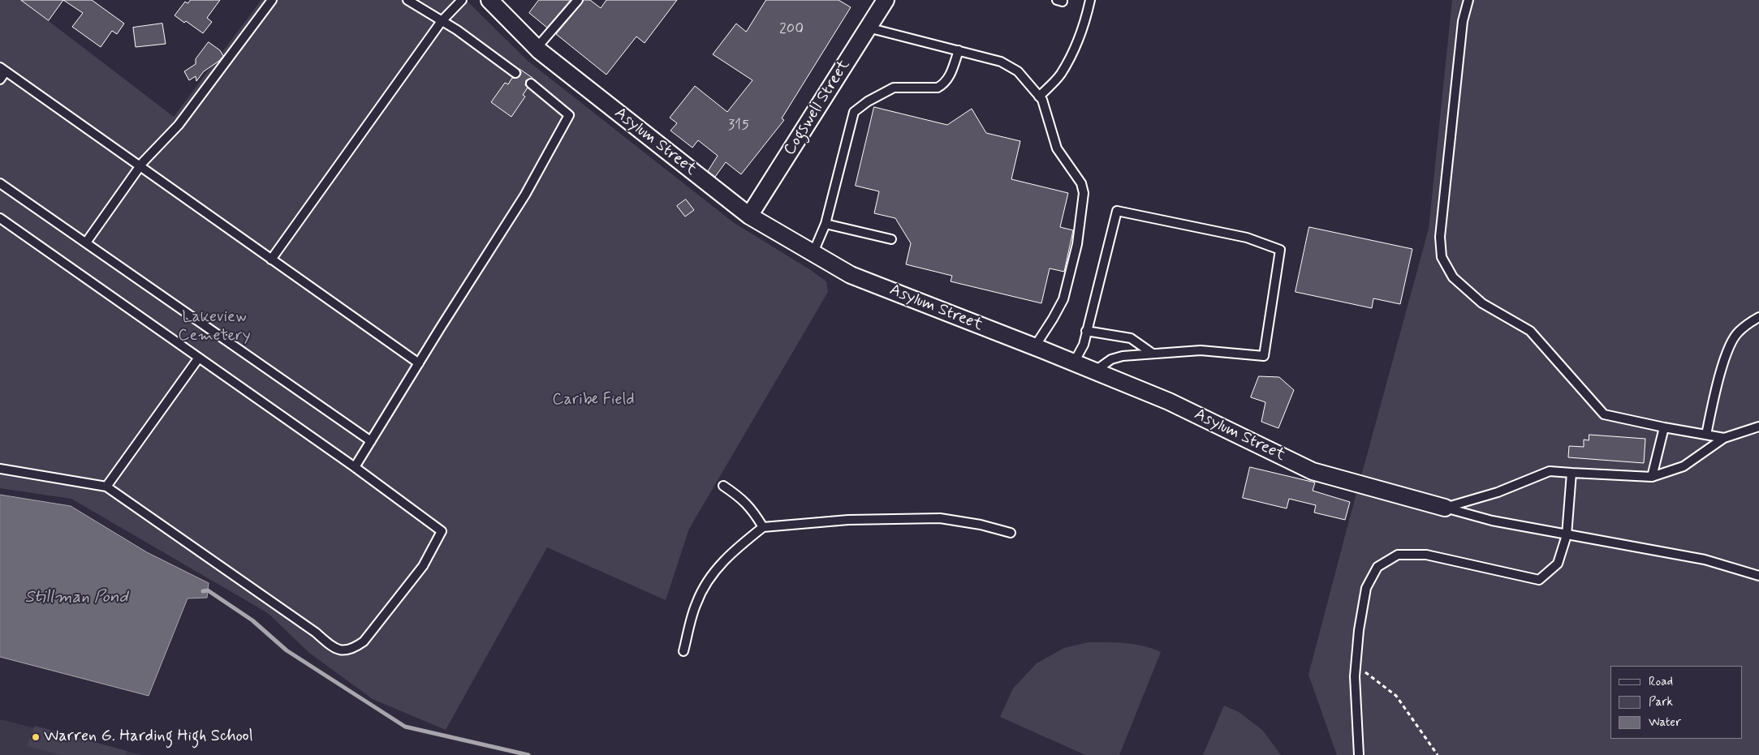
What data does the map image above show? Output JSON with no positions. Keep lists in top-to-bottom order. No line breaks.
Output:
{"streets":{"street":["Cogswell Street","Asylum Street"]},"crossings":[["Cogswell Street","Asylum Street"]],"water":["Stillman Pond"],"parks":["Lakeview Cemetery","Caribe Field"],"places":["Warren G. Harding High School"],"house_numbers":["200","315"],"legend":["Road","Park","Water"]}
